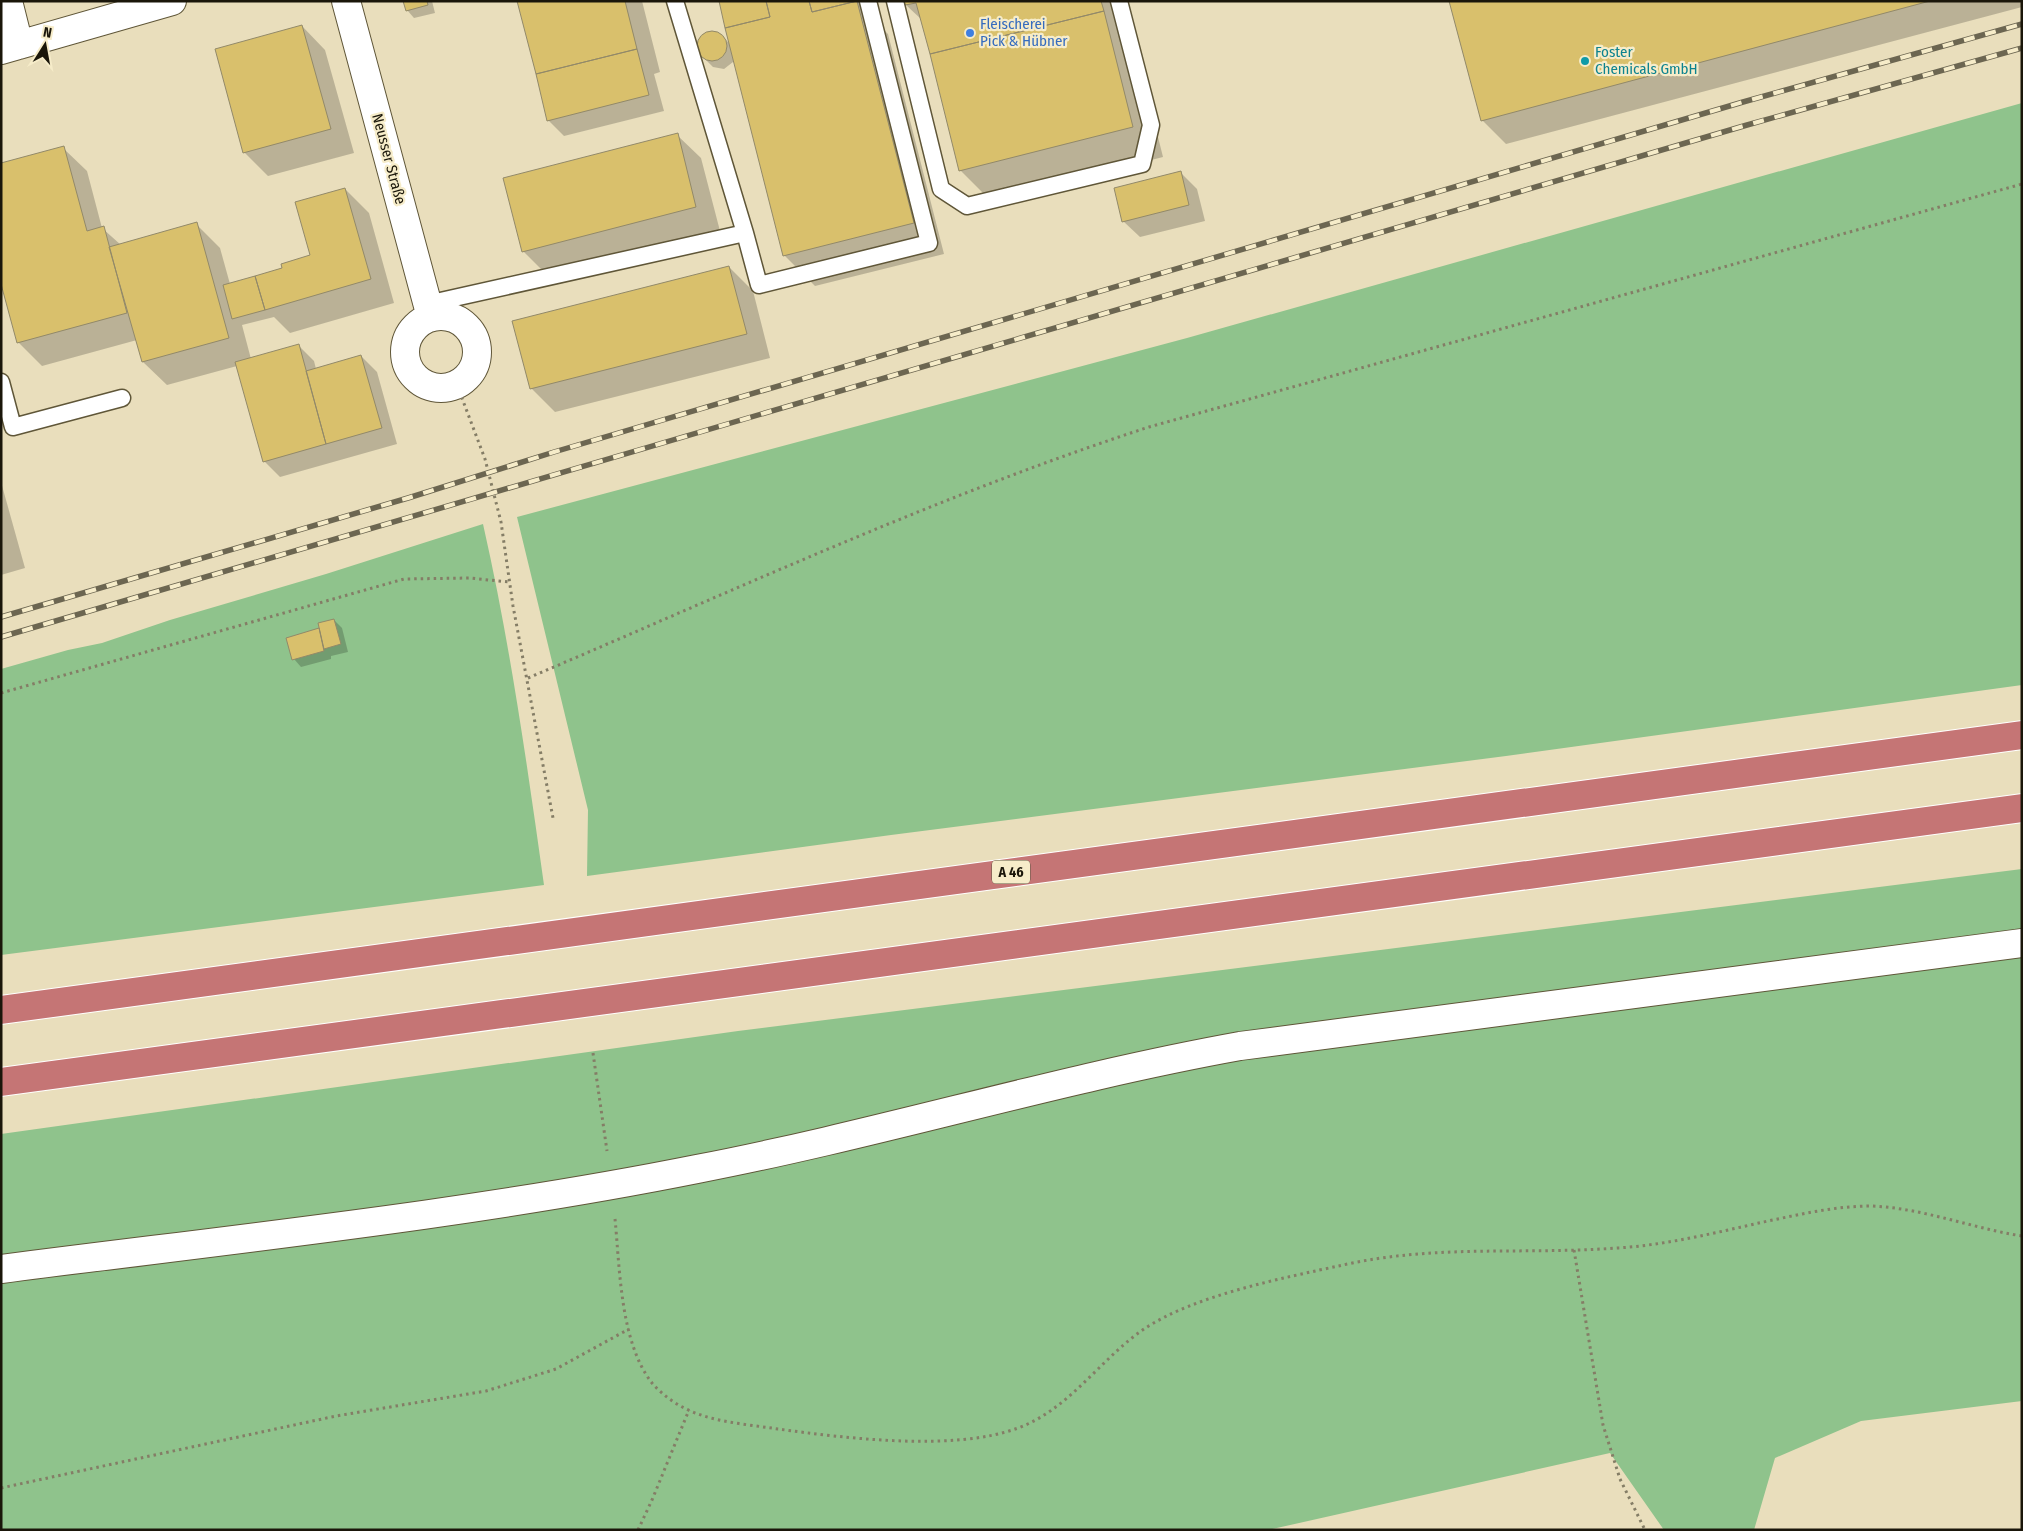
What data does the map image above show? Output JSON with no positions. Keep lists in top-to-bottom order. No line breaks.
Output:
{"streets":{"highway":["A 46"],"street":["Neusser Straße"]},"places":["Fleischerei Pick & Hübner","Foster Chemicals GmbH"],"north":"top"}
